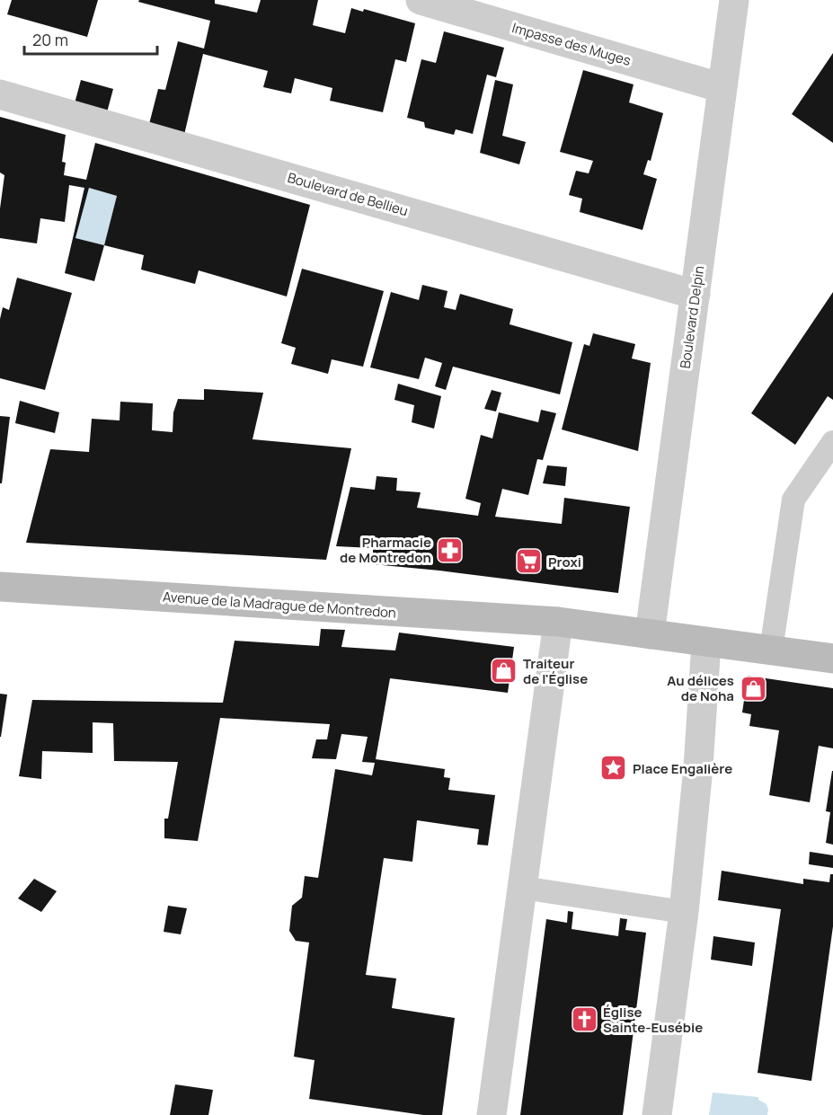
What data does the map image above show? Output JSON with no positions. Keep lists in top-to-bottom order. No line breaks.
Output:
{"streets":{"street":["Impasse des Muges","Boulevard de Bellieu","Boulevard Delpin","Avenue de la Madrague de Montredon"]},"crossings":[["Impasse des Muges","Boulevard Delpin"],["Boulevard de Bellieu","Boulevard Delpin"]],"places":{"pharmacy":["Pharmacie de Montredon"],"supermarket":["Proxi"],"shop":["Traiteur de l'Église","Au délices de Noha"],"place":["Place Engalière"],"church":["Église Sainte-Eusébie"]},"scale_bar":"20 m"}
